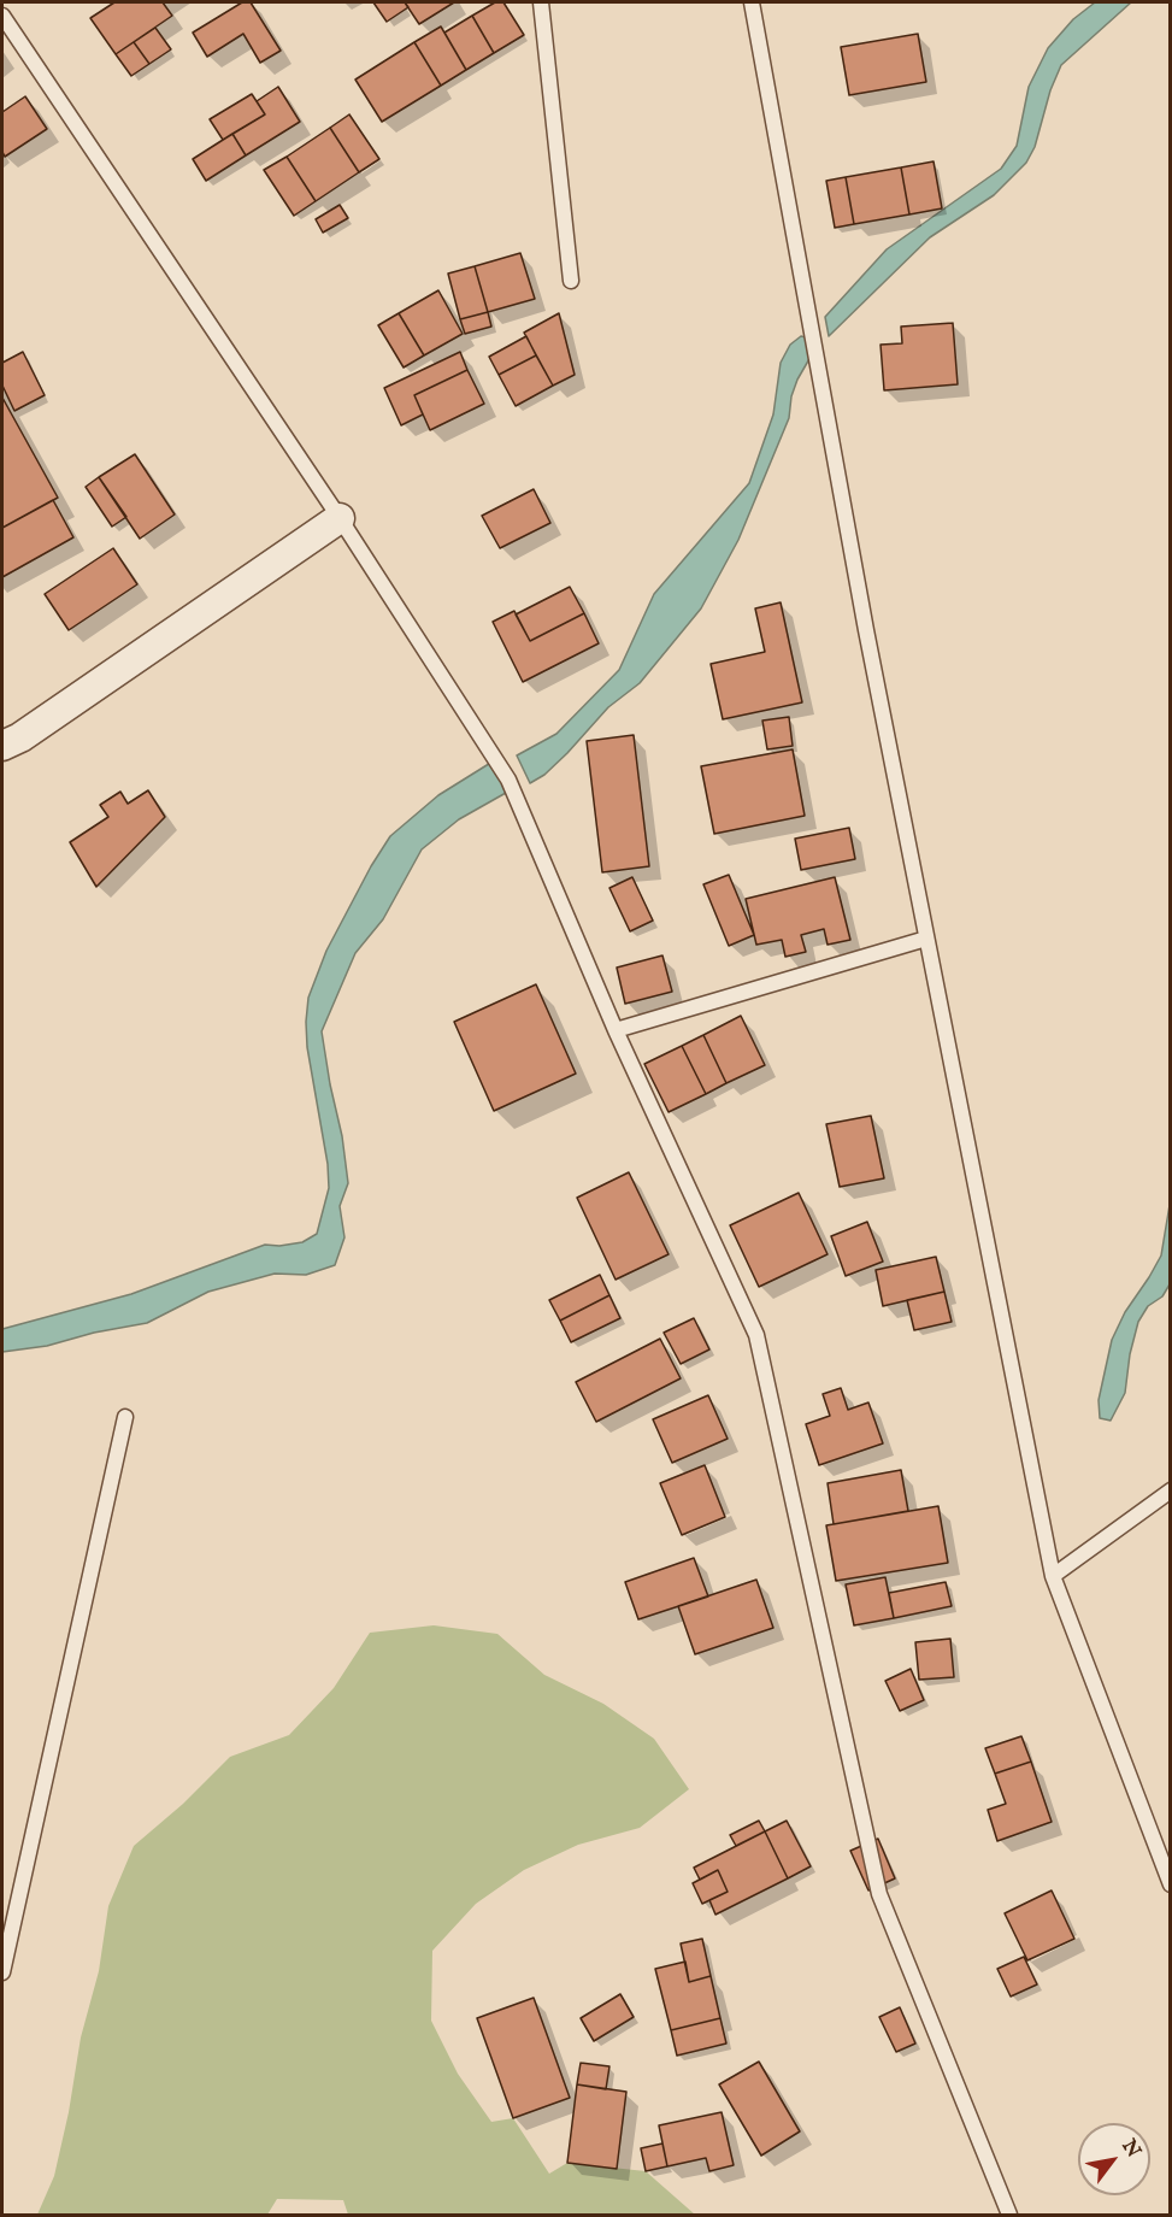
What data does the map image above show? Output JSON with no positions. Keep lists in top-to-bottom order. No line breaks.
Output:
{"north":"top right"}
